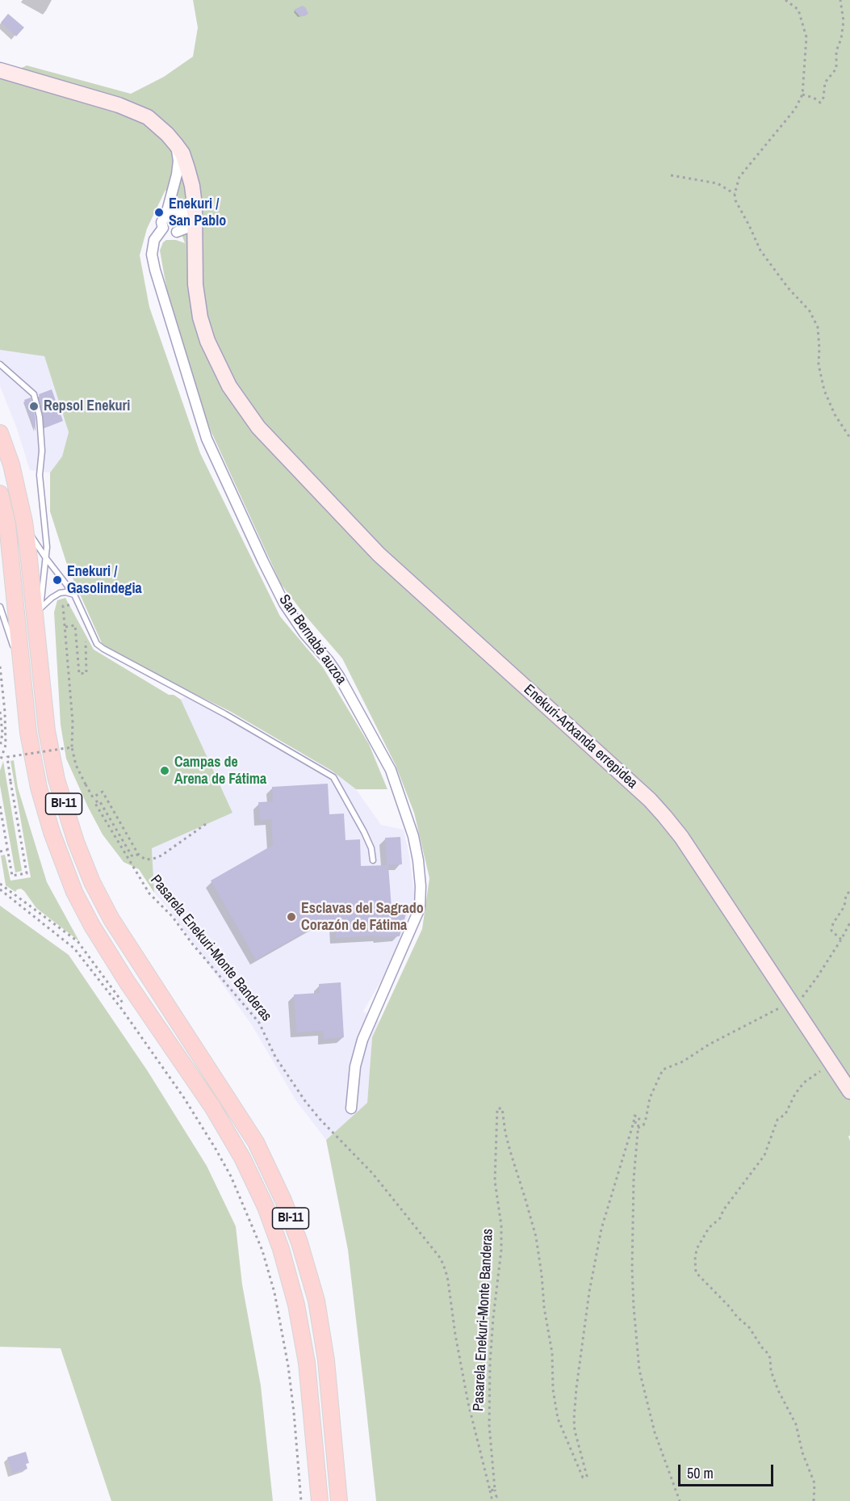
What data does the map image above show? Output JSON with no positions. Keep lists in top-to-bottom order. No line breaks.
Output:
{"streets":{"main road":["BI-11"],"street":["San Bernabé auzoa","Enekuri-Artxanda errepidea"],"path":["Pasarela Enekuri-Monte Banderas"]},"crossings":[["San Bernabé auzoa","Enekuri-Artxanda errepidea"]],"places":["Enekuri / San Pablo","Repsol Enekuri","Enekuri / Gasolindegia","Campas de Arena de Fátima","Esclavas del Sagrado Corazón de Fátima"],"scale_bar":"50 m"}
